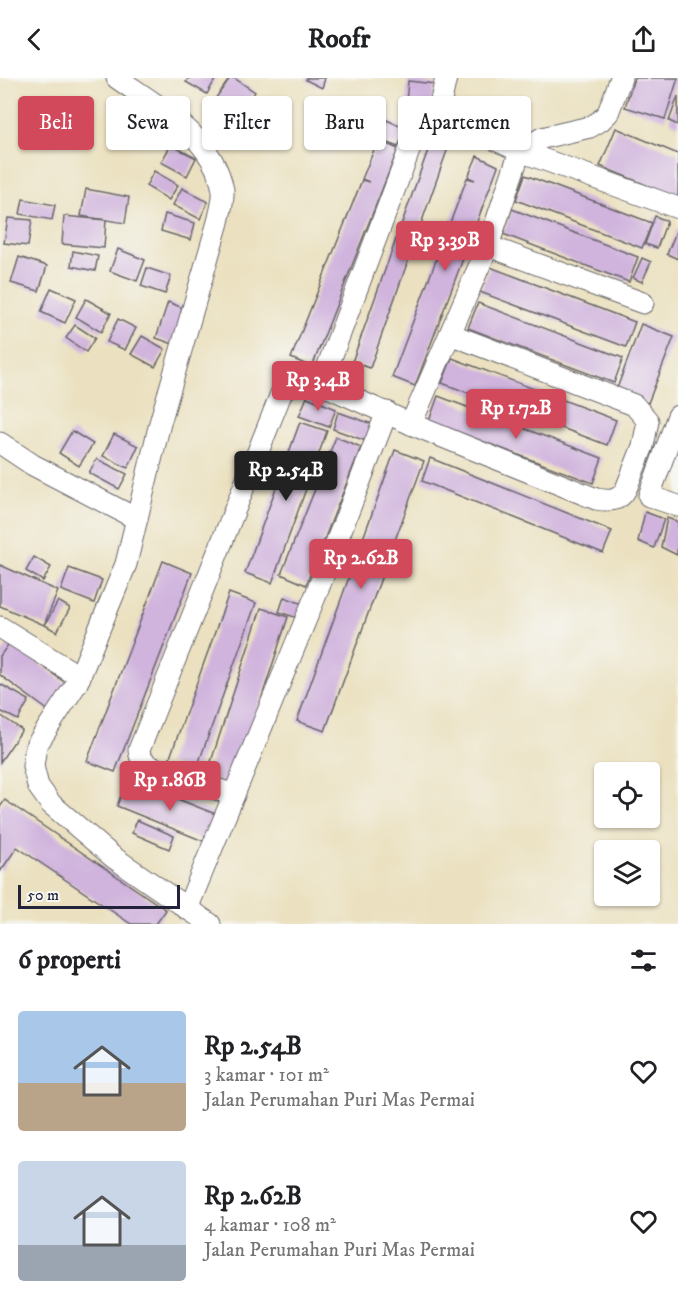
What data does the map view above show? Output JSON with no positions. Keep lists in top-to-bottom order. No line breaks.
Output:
{"scale_bar":"50 m","page":{"header":"Roofr","chip":["Beli","Sewa","Filter","Baru","Apartemen"],"price":["Rp 3.39B","Rp 3.4B","Rp 1.72B","Rp 2.54B","Rp 2.62B","Rp 1.86B"],"scale":"50 m","heading":"6 properti","list":[{"name":"Rp 2.54B","note":"3 kamar · 101 m² · Jalan Perumahan Puri Mas Permai"},{"name":"Rp 2.62B","note":"4 kamar · 108 m² · Jalan Perumahan Puri Mas Permai"}]}}
